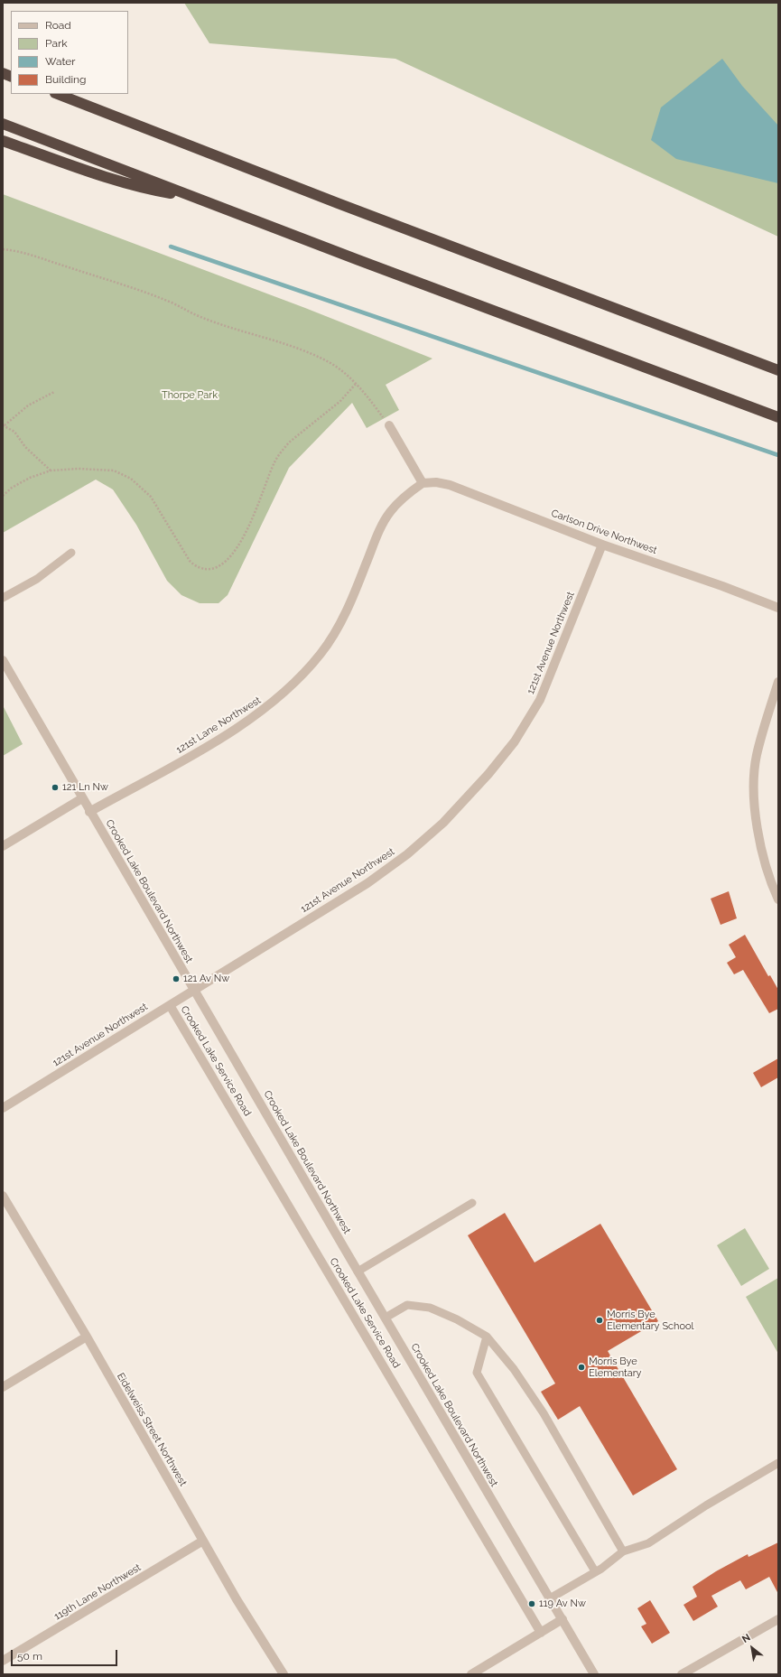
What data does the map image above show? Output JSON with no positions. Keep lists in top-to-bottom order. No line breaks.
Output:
{"streets":{"street":["Carlson Drive Northwest","121st Avenue Northwest","121st Lane Northwest","Crooked Lake Boulevard Northwest","Crooked Lake Service Road","Eidelweiss Street Northwest","119th Lane Northwest"]},"crossings":[["Carlson Drive Northwest","121st Avenue Northwest"],["Carlson Drive Northwest","121st Lane Northwest"],["121st Avenue Northwest","Crooked Lake Boulevard Northwest"],["121st Avenue Northwest","Crooked Lake Service Road"],["121st Lane Northwest","Crooked Lake Boulevard Northwest"],["Eidelweiss Street Northwest","119th Lane Northwest"]],"parks":["Thorpe Park"],"places":["121 Ln Nw","121 Av Nw","Morris Bye Elementary School","Morris Bye Elementary","119 Av Nw"],"legend":["Road","Park","Water","Building"],"scale_bar":"50 m","north":"top left"}
